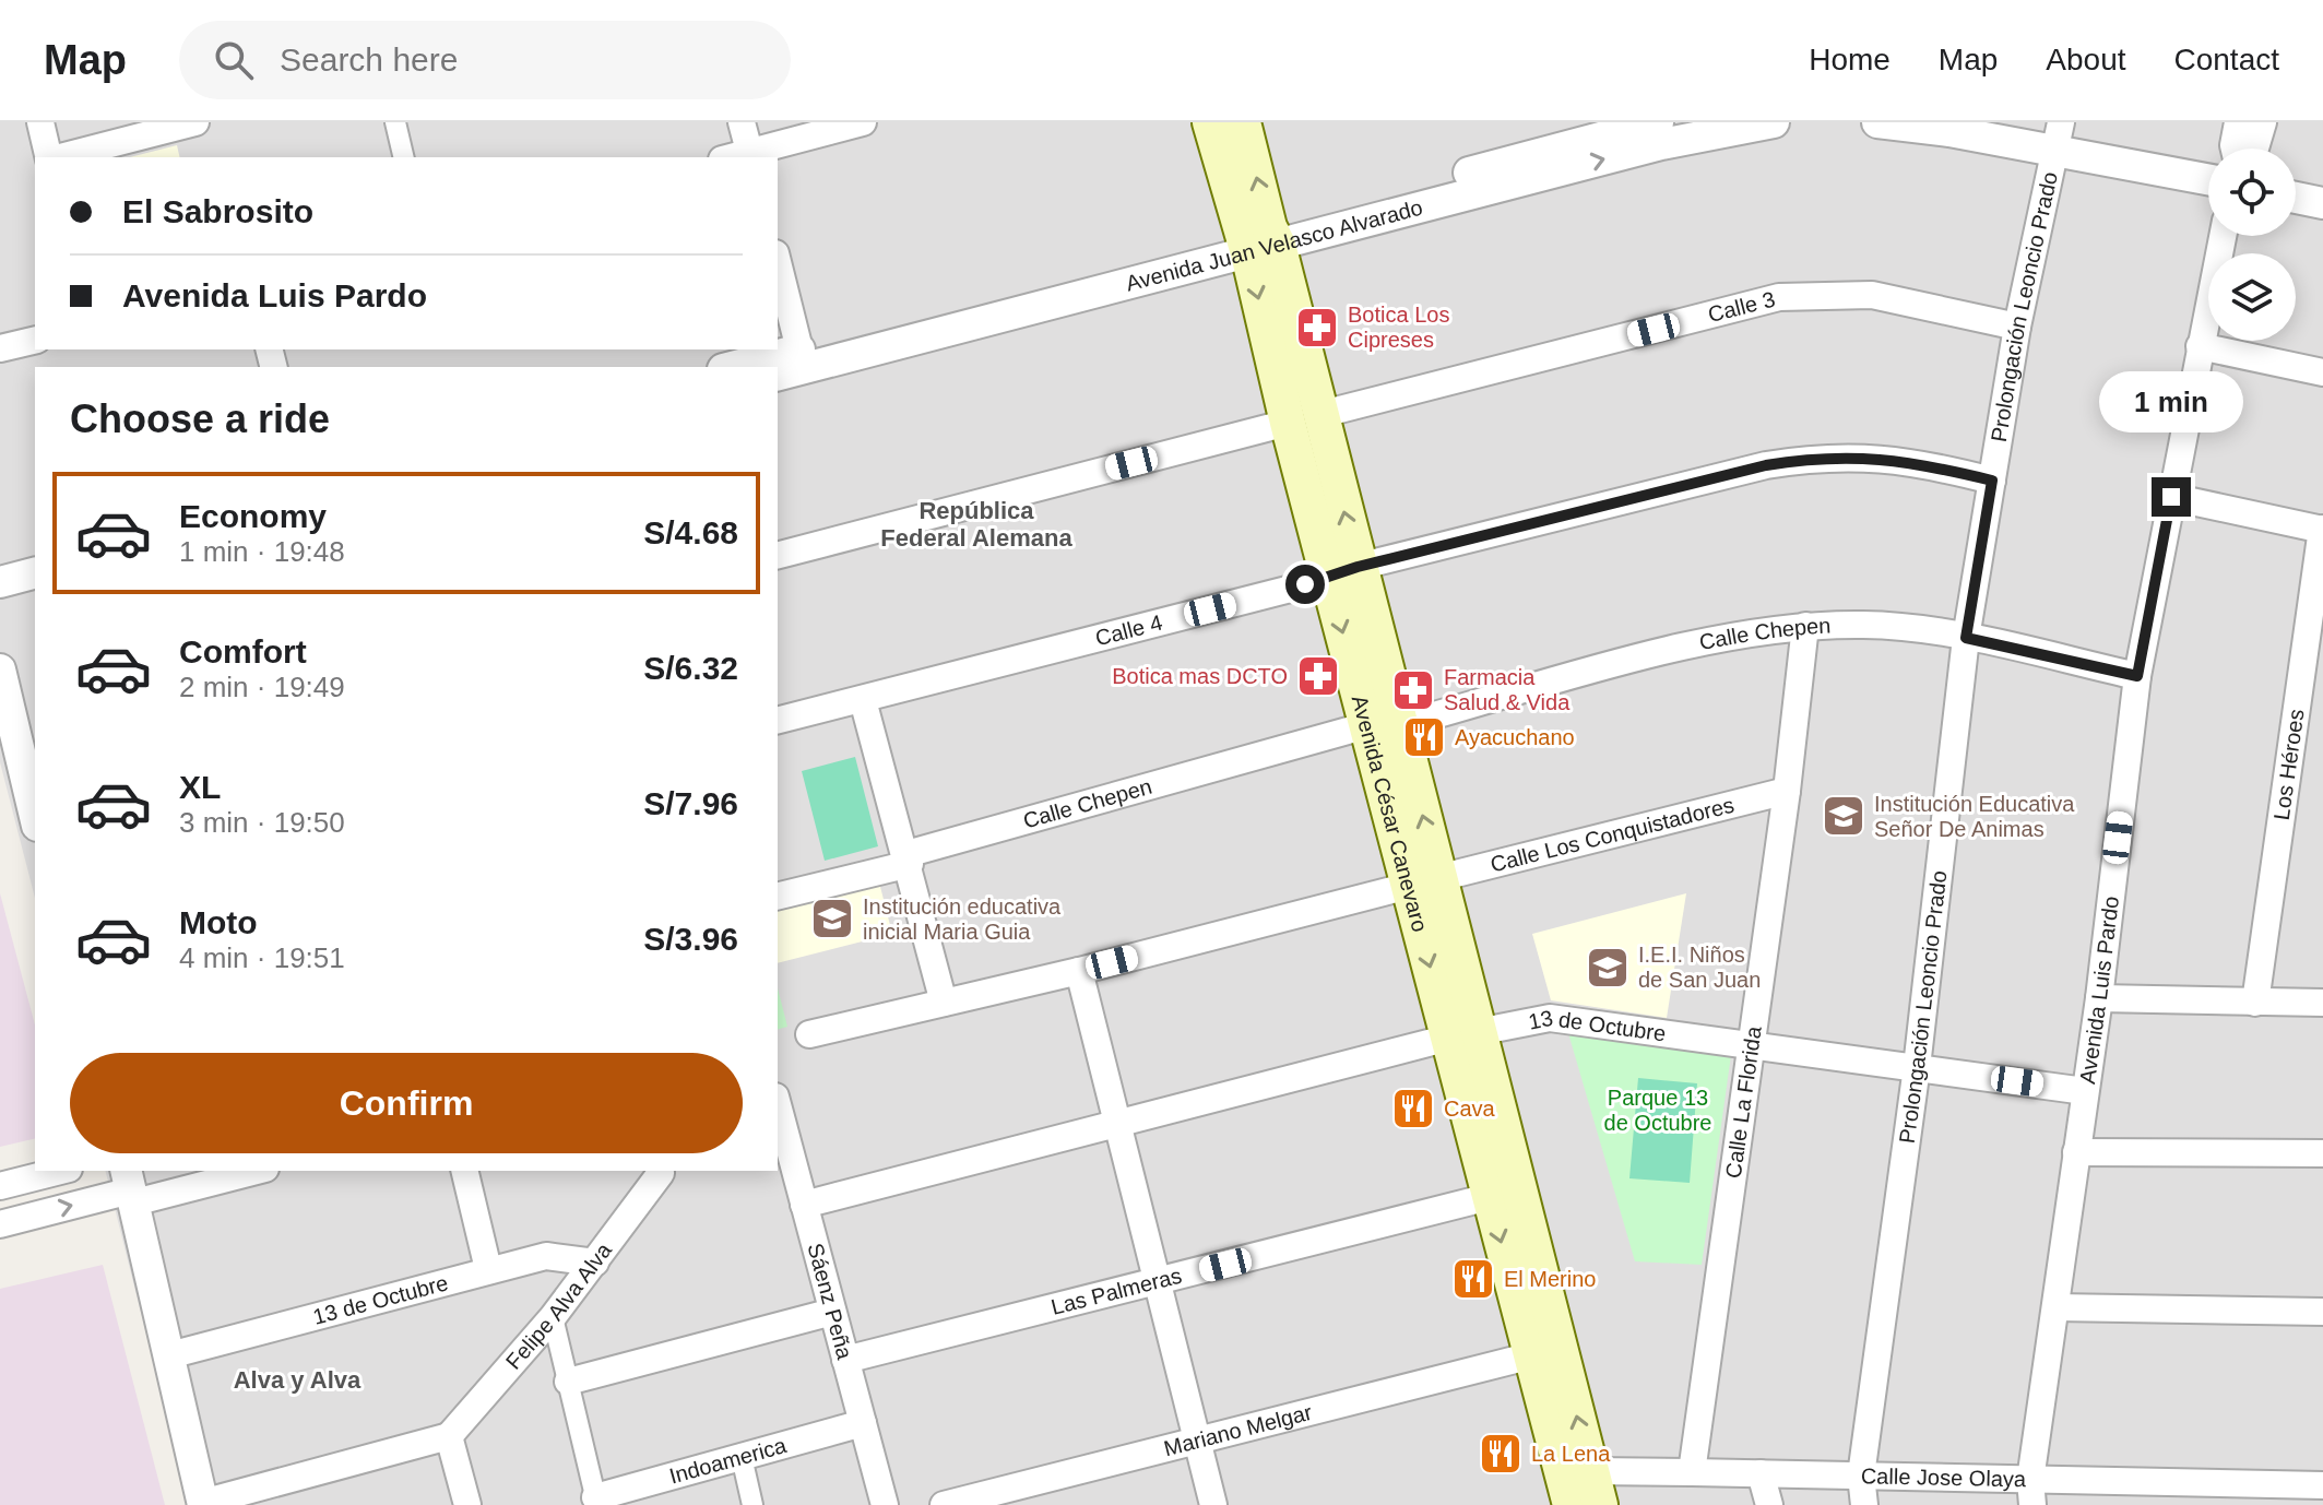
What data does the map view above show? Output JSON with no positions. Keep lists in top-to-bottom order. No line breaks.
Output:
{"streets":{"main road":["Avenida César Canevaro"],"street":["Avenida Juan Velasco Alvarado","Calle 3","Prolongación Leoncio Prado","Calle 4","Calle Chepen","Los Héroes","Calle Los Conquistadores","Avenida Luis Pardo","13 de Octubre","Calle La Florida","Las Palmeras","Sáenz Peña","Felipe Alva Alva","Mariano Melgar","Indoamerica","Calle Jose Olaya"]},"crossings":[["Avenida Juan Velasco Alvarado","Avenida César Canevaro"],["Calle 3","Prolongación Leoncio Prado"],["Calle 3","Avenida César Canevaro"],["Prolongación Leoncio Prado","Calle 4"],["Prolongación Leoncio Prado","Calle Chepen"],["Prolongación Leoncio Prado","13 de Octubre"],["Prolongación Leoncio Prado","Calle Jose Olaya"],["Calle 4","Avenida César Canevaro"],["Calle Chepen","Avenida César Canevaro"],["Calle Chepen","Avenida Luis Pardo"],["Calle Chepen","Calle La Florida"],["Avenida César Canevaro","Calle Los Conquistadores"],["Avenida César Canevaro","13 de Octubre"],["Avenida César Canevaro","Las Palmeras"],["Avenida César Canevaro","Mariano Melgar"],["Avenida César Canevaro","Calle Jose Olaya"],["Calle Los Conquistadores","Calle La Florida"],["Avenida Luis Pardo","13 de Octubre"],["Avenida Luis Pardo","Calle Jose Olaya"],["13 de Octubre","Calle La Florida"],["13 de Octubre","Sáenz Peña"],["13 de Octubre","Felipe Alva Alva"],["Calle La Florida","Calle Jose Olaya"],["Las Palmeras","Sáenz Peña"],["Sáenz Peña","Indoamerica"]],"districts":["República Federal Alemana","Alva y Alva"],"parks":["Parque 13 de Octubre"],"places":{"pharmacy":["Botica Los Cipreses","Botica mas DCTO","Farmacia Salud & Vida"],"restaurant":["Ayacuchano","Cava","El Merino","La Lena"],"school or university":["Institución Educativa Señor De Animas","Institución educativa inicial Maria Guia","I.E.I. Niños de San Juan"]},"page":{"header":"Map","search":"Search here","nav":["Home","Map","About","Contact"],"banner":["El Sabrosito","Avenida Luis Pardo"],"heading":"Choose a ride","bubble":"1 min","list":[{"name":"Economy","note":"1 min · 19:48","value":"S/4.68"},{"name":"Comfort","note":"2 min · 19:49","value":"S/6.32"},{"name":"XL","note":"3 min · 19:50","value":"S/7.96"},{"name":"Moto","note":"4 min · 19:51","value":"S/3.96"}],"buttons":"Confirm"}}
